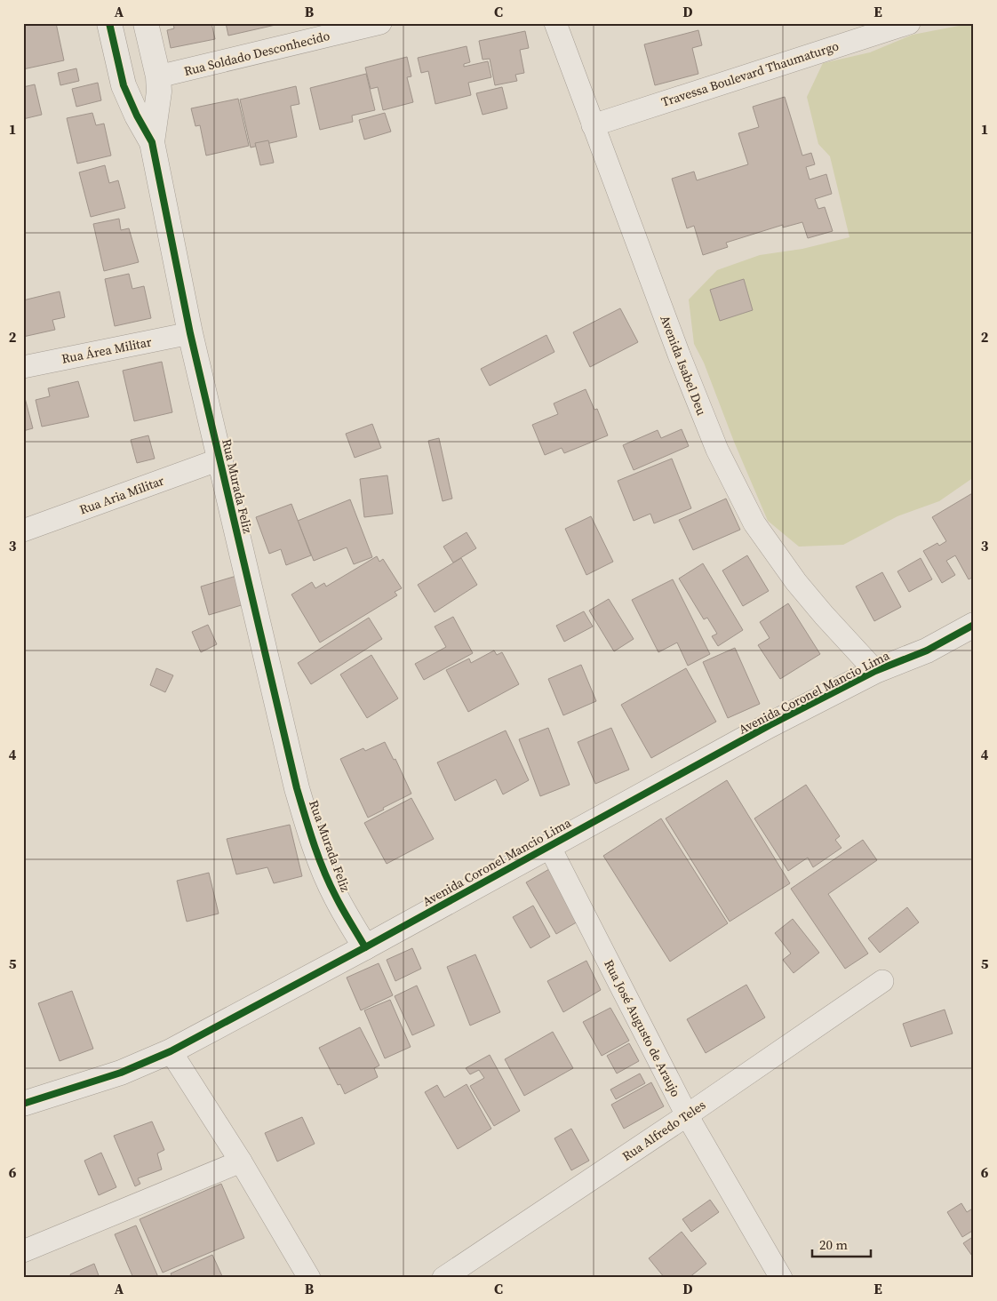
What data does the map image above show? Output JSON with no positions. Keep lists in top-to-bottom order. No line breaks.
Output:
{"streets":{"street":["Rua Soldado Desconhecido","Travessa Boulevard Thaumaturgo","Rua Área Militar","Avenida Isabel Deu","Rua Murada Feliz","Rua Aria Militar","Avenida Coronel Mancio Lima","Rua José Augusto de Araujo","Rua Alfredo Teles"]},"crossings":[["Rua Soldado Desconhecido","Rua Murada Feliz"],["Travessa Boulevard Thaumaturgo","Avenida Isabel Deu"],["Rua Área Militar","Rua Murada Feliz"],["Avenida Isabel Deu","Avenida Coronel Mancio Lima"],["Rua Murada Feliz","Rua Aria Militar"],["Rua Murada Feliz","Avenida Coronel Mancio Lima"],["Avenida Coronel Mancio Lima","Rua José Augusto de Araujo"],["Rua José Augusto de Araujo","Rua Alfredo Teles"]],"scale_bar":"20 m","grid":{"columns":["A","B","C","D","E"],"rows":["1","2","3","4","5","6"]}}
